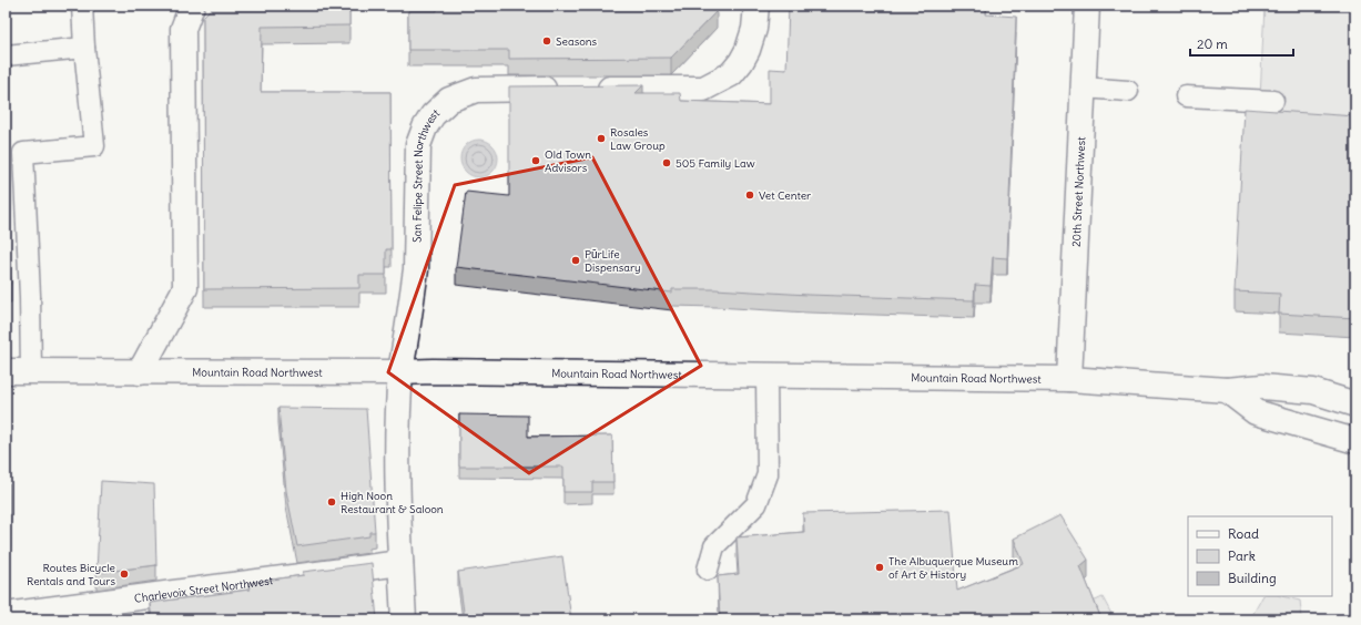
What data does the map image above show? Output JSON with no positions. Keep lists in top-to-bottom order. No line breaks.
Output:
{"streets":{"street":["San Felipe Street Northwest","20th Street Northwest","Mountain Road Northwest","Charlevoix Street Northwest"]},"crossings":[["San Felipe Street Northwest","Mountain Road Northwest"],["San Felipe Street Northwest","Charlevoix Street Northwest"],["20th Street Northwest","Mountain Road Northwest"]],"places":["Seasons","Rosales Law Group","Old Town Advisors","505 Family Law","Vet Center","PūrLife Dispensary","High Noon Restaurant & Saloon","The Albuquerque Museum of Art & History","Routes Bicycle Rentals and Tours"],"legend":["Road","Park","Building"],"scale_bar":"20 m"}
